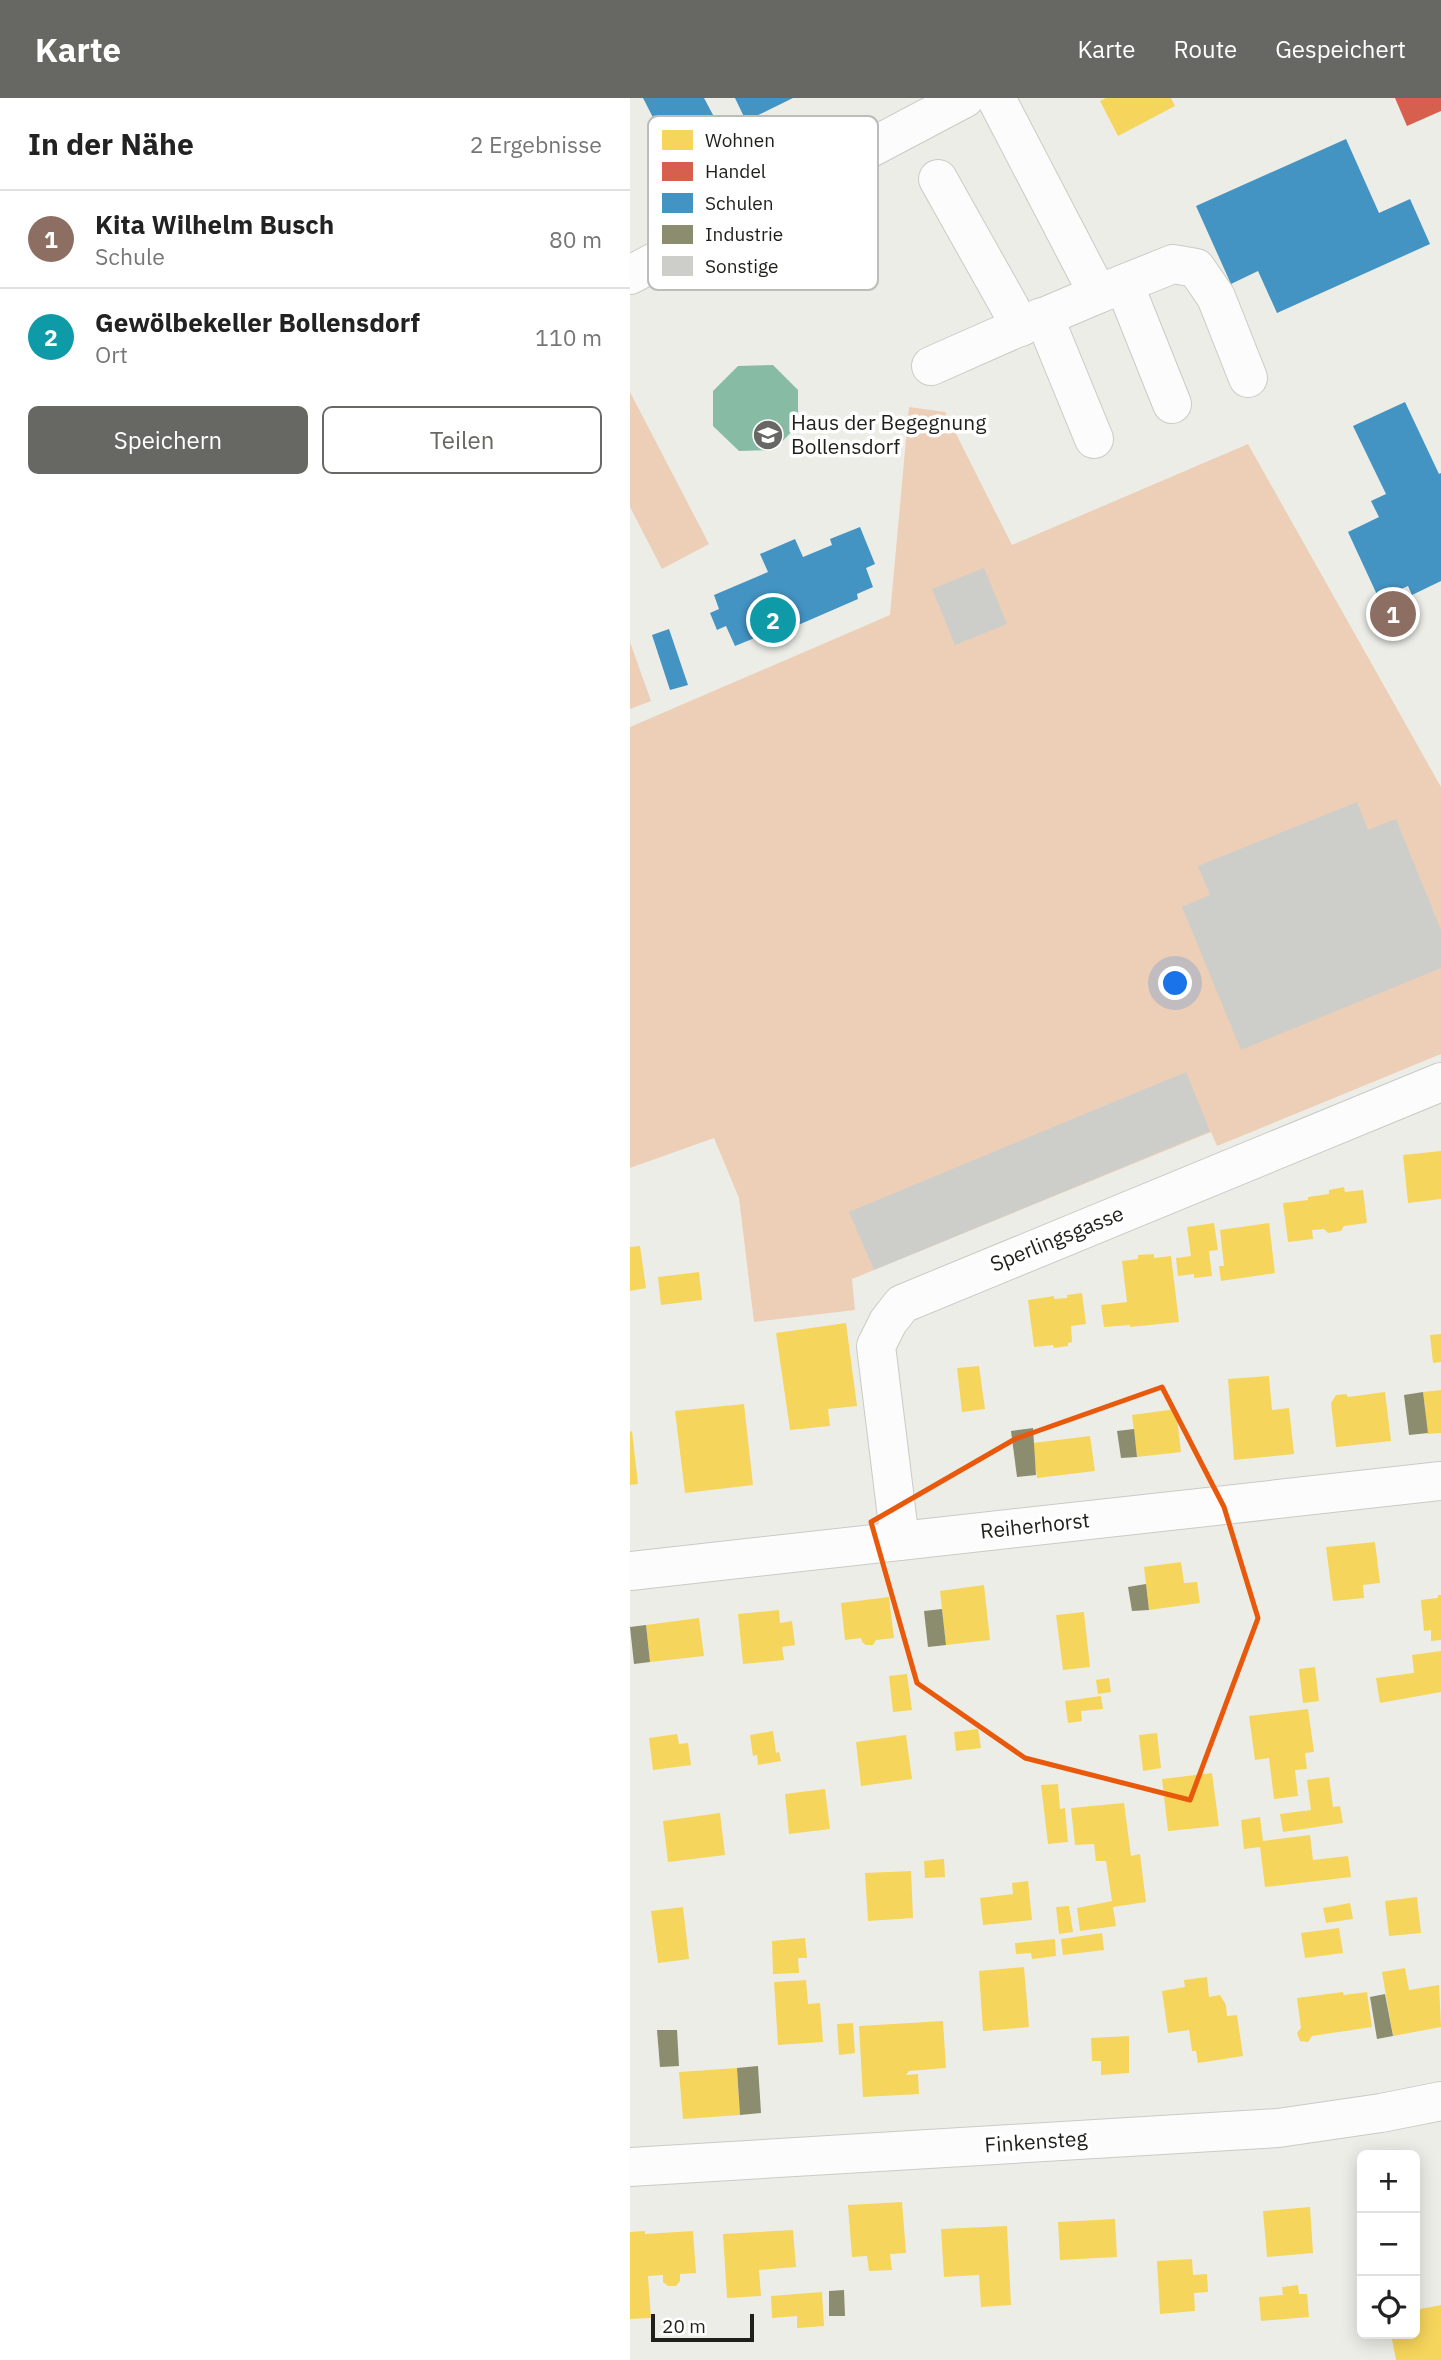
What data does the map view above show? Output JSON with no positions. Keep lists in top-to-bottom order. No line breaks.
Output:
{"streets":{"street":["Sperlingsgasse","Reiherhorst","Finkensteg"]},"crossings":[["Sperlingsgasse","Reiherhorst"]],"places":{"school or university":["Haus der Begegnung Bollensdorf"]},"legend":["Wohnen","Handel","Schulen","Industrie","Sonstige"],"scale_bar":"20 m","page":{"header":"Karte","nav":["Karte","Route","Gespeichert"],"heading":["In der Nähe","2 Ergebnisse"],"list":[{"mark":"1","name":"Kita Wilhelm Busch","note":"Schule","value":"80 m"},{"mark":"2","name":"Gewölbekeller Bollensdorf","note":"Ort","value":"110 m"}],"buttons":["Speichern","Teilen"],"pins":["1","2"],"map_buttons":["+","−"],"scale":"20 m"}}
